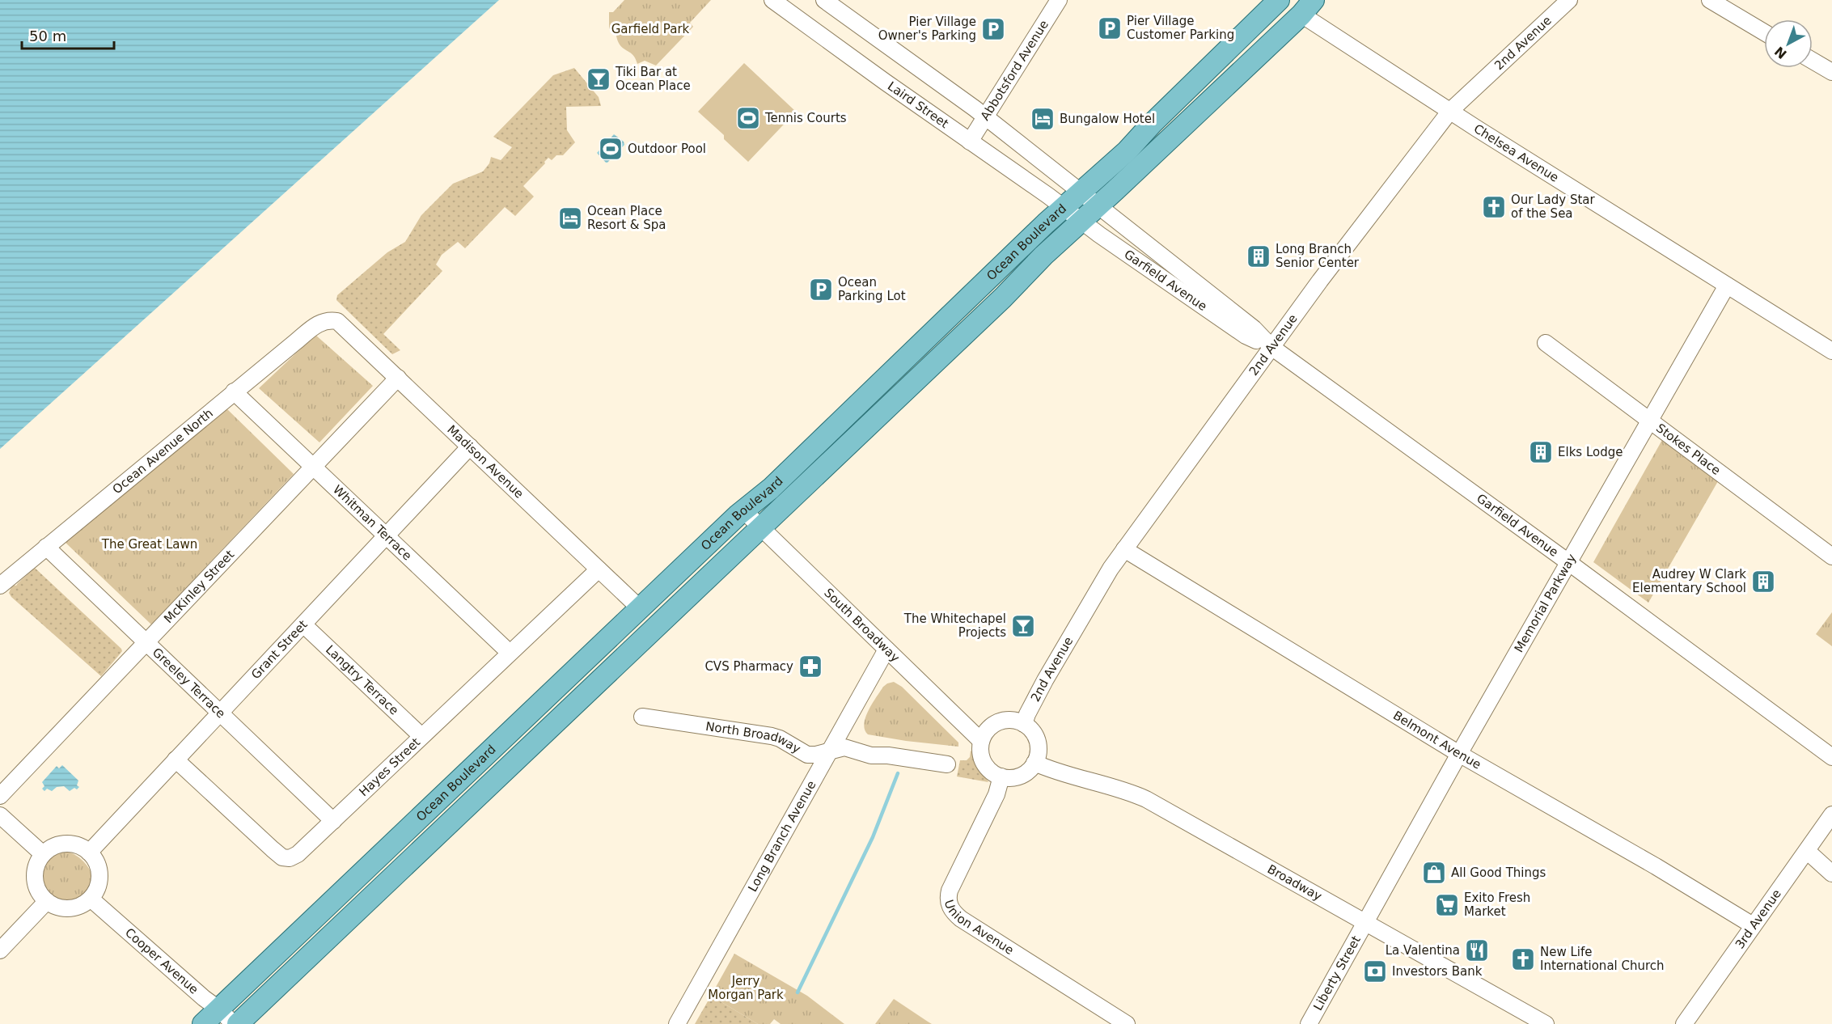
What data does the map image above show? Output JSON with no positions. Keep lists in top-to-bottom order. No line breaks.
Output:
{"streets":{"main road":["Ocean Boulevard"],"street":["2nd Avenue","Abbotsford Avenue","Laird Street","Chelsea Avenue","Garfield Avenue","Stokes Place","Ocean Avenue North","Madison Avenue","Whitman Terrace","McKinley Street","Memorial Parkway","South Broadway","Grant Street","Langtry Terrace","Greeley Terrace","North Broadway","Belmont Avenue","Hayes Street","Long Branch Avenue","Broadway","3rd Avenue","Union Avenue","Cooper Avenue","Liberty Street"]},"crossings":[["2nd Avenue","Chelsea Avenue"],["2nd Avenue","Garfield Avenue"],["2nd Avenue","South Broadway"],["2nd Avenue","Belmont Avenue"],["2nd Avenue","Broadway"],["2nd Avenue","Union Avenue"],["Abbotsford Avenue","Laird Street"],["Laird Street","Ocean Boulevard"],["Laird Street","Garfield Avenue"],["Chelsea Avenue","Ocean Boulevard"],["Chelsea Avenue","Memorial Parkway"],["Ocean Boulevard","Garfield Avenue"],["Ocean Boulevard","Madison Avenue"],["Ocean Boulevard","South Broadway"],["Ocean Boulevard","Cooper Avenue"],["Garfield Avenue","Memorial Parkway"],["Stokes Place","Memorial Parkway"],["Ocean Avenue North","Madison Avenue"],["Ocean Avenue North","Whitman Terrace"],["Ocean Avenue North","Greeley Terrace"],["Madison Avenue","McKinley Street"],["Madison Avenue","Grant Street"],["Madison Avenue","Hayes Street"],["Whitman Terrace","McKinley Street"],["Whitman Terrace","Grant Street"],["Whitman Terrace","Hayes Street"],["McKinley Street","Greeley Terrace"],["Memorial Parkway","Belmont Avenue"],["Memorial Parkway","Broadway"],["Memorial Parkway","Liberty Street"],["South Broadway","Long Branch Avenue"],["South Broadway","Broadway"],["South Broadway","Union Avenue"],["Grant Street","Langtry Terrace"],["Grant Street","Greeley Terrace"],["Grant Street","Hayes Street"],["Grant Street","Cooper Avenue"],["Langtry Terrace","Hayes Street"],["Greeley Terrace","Hayes Street"],["North Broadway","Long Branch Avenue"],["Belmont Avenue","3rd Avenue"],["Broadway","Union Avenue"],["Broadway","Liberty Street"]],"parks":["Garfield Park","The Great Lawn","Jerry Morgan Park"],"places":{"parking":["Pier Village Customer Parking","Pier Village Owner's Parking","Ocean Parking Lot"],"bar":["Tiki Bar at Ocean Place","The Whitechapel Projects"],"sports":["Tennis Courts","Outdoor Pool"],"hotel":["Bungalow Hotel","Ocean Place Resort & Spa"],"church":["Our Lady Star of the Sea","New Life International Church"],"building":["Long Branch Senior Center","Elks Lodge","Audrey W Clark Elementary School"],"pharmacy":["CVS Pharmacy"],"shop":["All Good Things"],"supermarket":["Exito Fresh Market"],"restaurant":["La Valentina"],"bank":["Investors Bank"]},"scale_bar":"50 m","north":"bottom left"}
